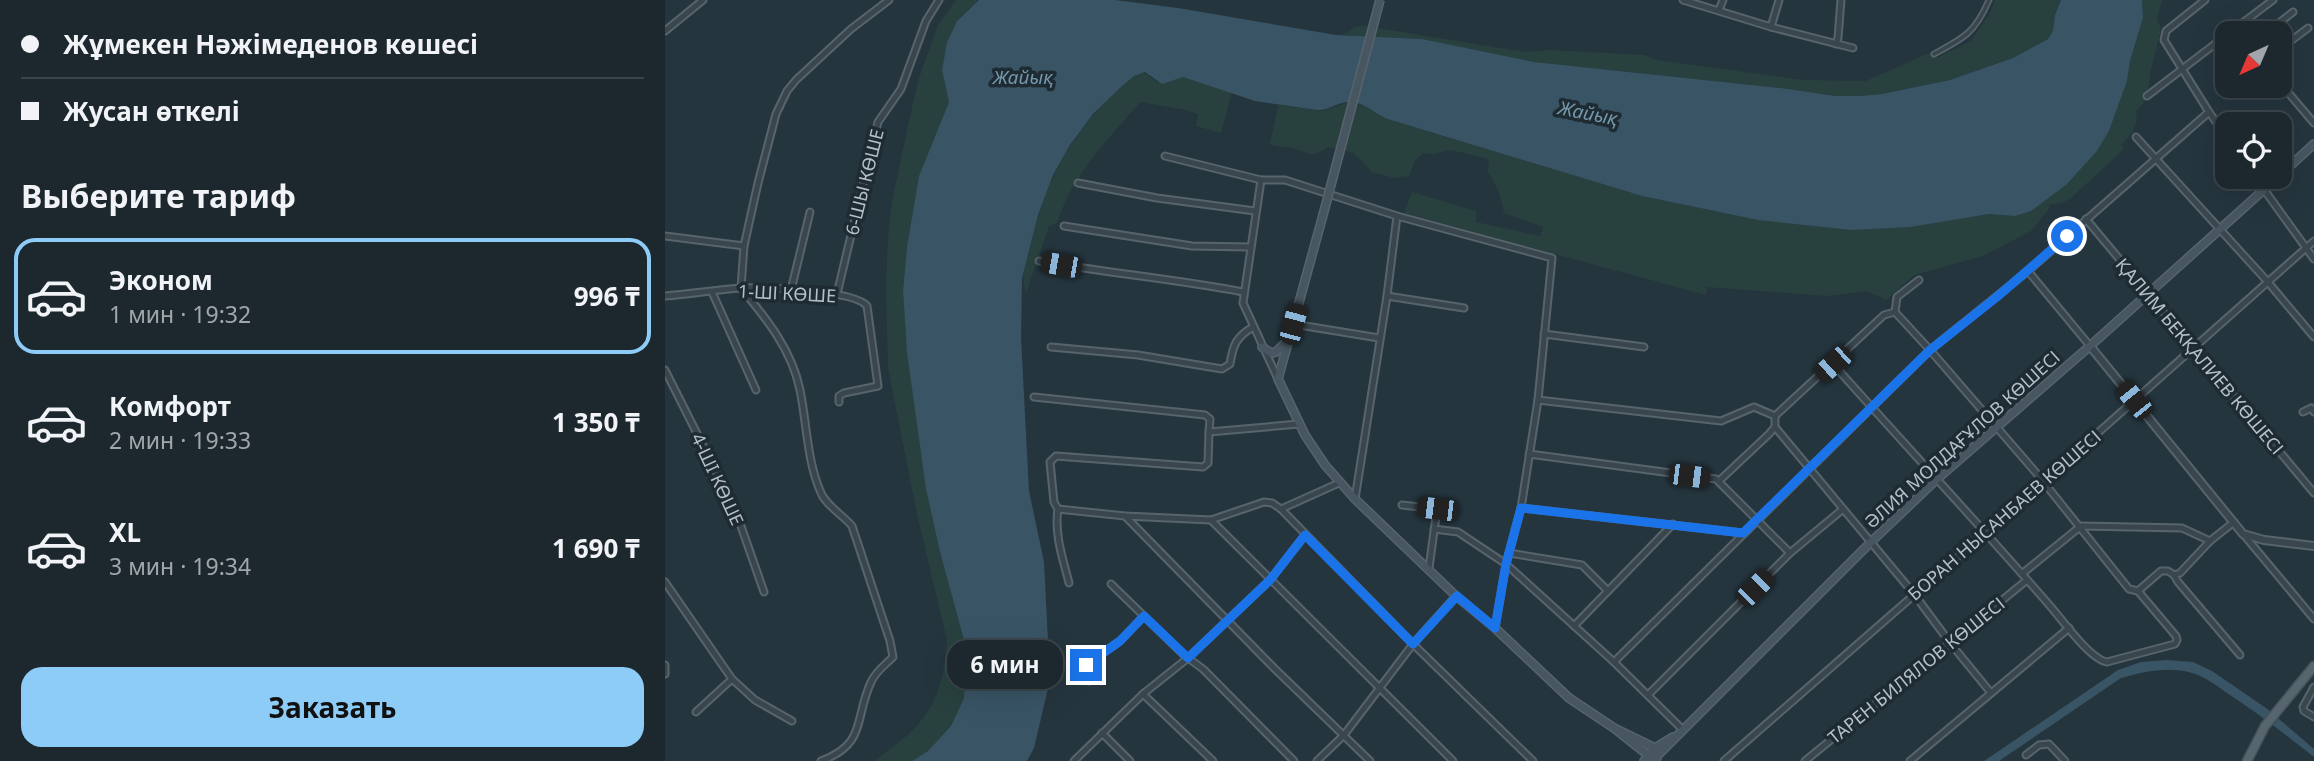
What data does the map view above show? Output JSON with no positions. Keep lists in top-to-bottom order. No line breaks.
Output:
{"streets":{"main road":["ӘЛИЯ МОЛДАҒҰЛОВ КӨШЕСІ"],"street":["6-ШЫ КӨШЕ","1-ШІ КӨШЕ","ҚАЛИМ БЕКҚАЛИЕВ КӨШЕСІ","4-ШI КӨШЕ","БОРАН НЫСАНБАЕВ КӨШЕСІ","ТАРЕН БИЛЯЛОВ КӨШЕСІ"]},"crossings":[["6-ШЫ КӨШЕ","1-ШІ КӨШЕ"],["ҚАЛИМ БЕКҚАЛИЕВ КӨШЕСІ","ӘЛИЯ МОЛДАҒҰЛОВ КӨШЕСІ"],["ҚАЛИМ БЕКҚАЛИЕВ КӨШЕСІ","БОРАН НЫСАНБАЕВ КӨШЕСІ"]],"water":["Жайық"],"north":"bottom left","page":{"banner":["Жұмекен Нәжімеденов көшесі","Жусан өткелі"],"heading":"Выберите тариф","list":[{"name":"Эконом","note":"1 мин · 19:32","value":"996 ₸"},{"name":"Комфорт","note":"2 мин · 19:33","value":"1 350 ₸"},{"name":"XL","note":"3 мин · 19:34","value":"1 690 ₸"}],"bubble":"6 мин","buttons":"Заказать"}}
